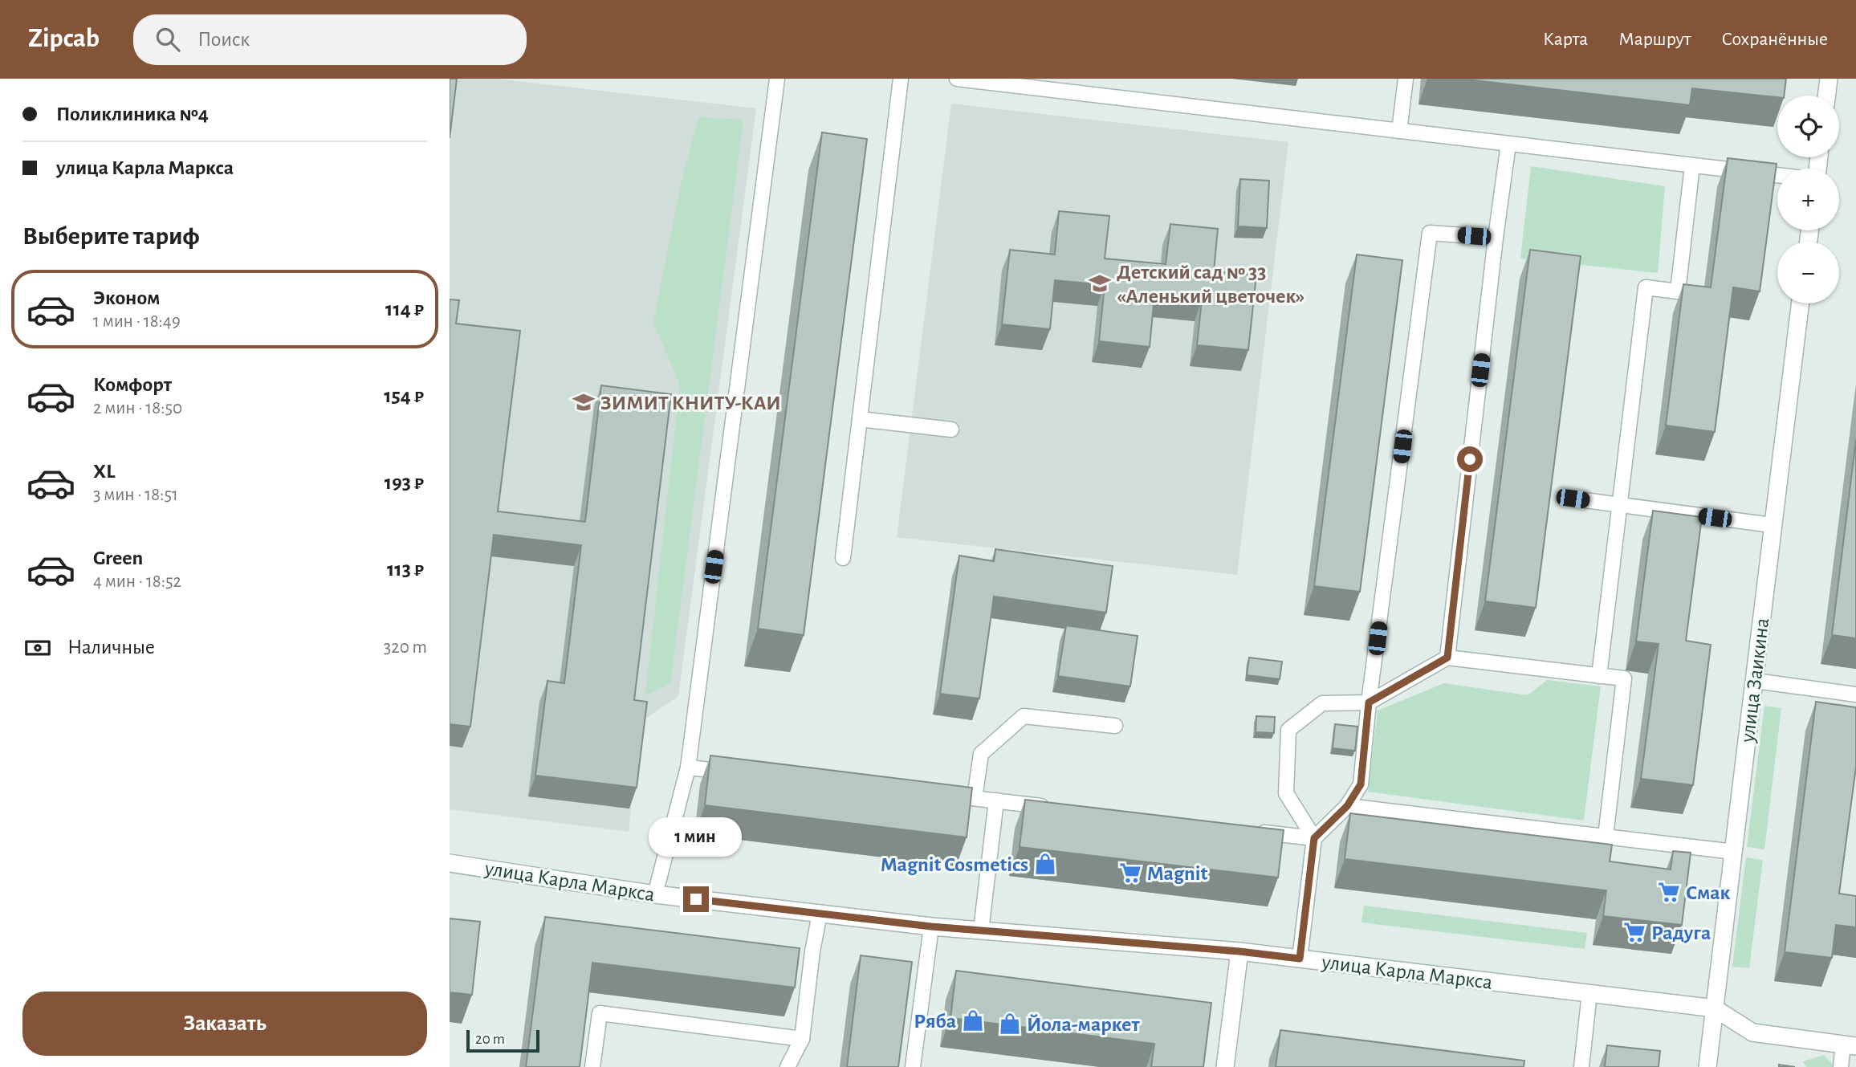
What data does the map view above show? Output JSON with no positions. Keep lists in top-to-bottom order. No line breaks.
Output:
{"streets":{"street":["улица Заикина","улица Карла Маркса"]},"crossings":[["улица Заикина","улица Карла Маркса"]],"places":{"school or university":["Детский сад № 33 «Аленький цветочек»","ЗИМИТ КНИТУ-КАИ"],"shop":["Magnit Cosmetics","Ряба","Йола-маркет"],"supermarket":["Magnit","Смак","Радуга"]},"scale_bar":"20 m","page":{"header":"Zipcab","search":"Поиск","nav":["Карта","Маршрут","Сохранённые"],"banner":["Поликлиника №4","улица Карла Маркса"],"map_buttons":["+","−"],"heading":"Выберите тариф","list":[{"name":"Эконом","note":"1 мин · 18:49","value":"114 ₽"},{"name":"Комфорт","note":"2 мин · 18:50","value":"154 ₽"},{"name":"XL","note":"3 мин · 18:51","value":"193 ₽"},{"name":"Green","note":"4 мин · 18:52","value":"113 ₽"}],"pay":["Наличные","320 m"],"bubble":"1 мин","buttons":"Заказать","scale":"20 m"}}
